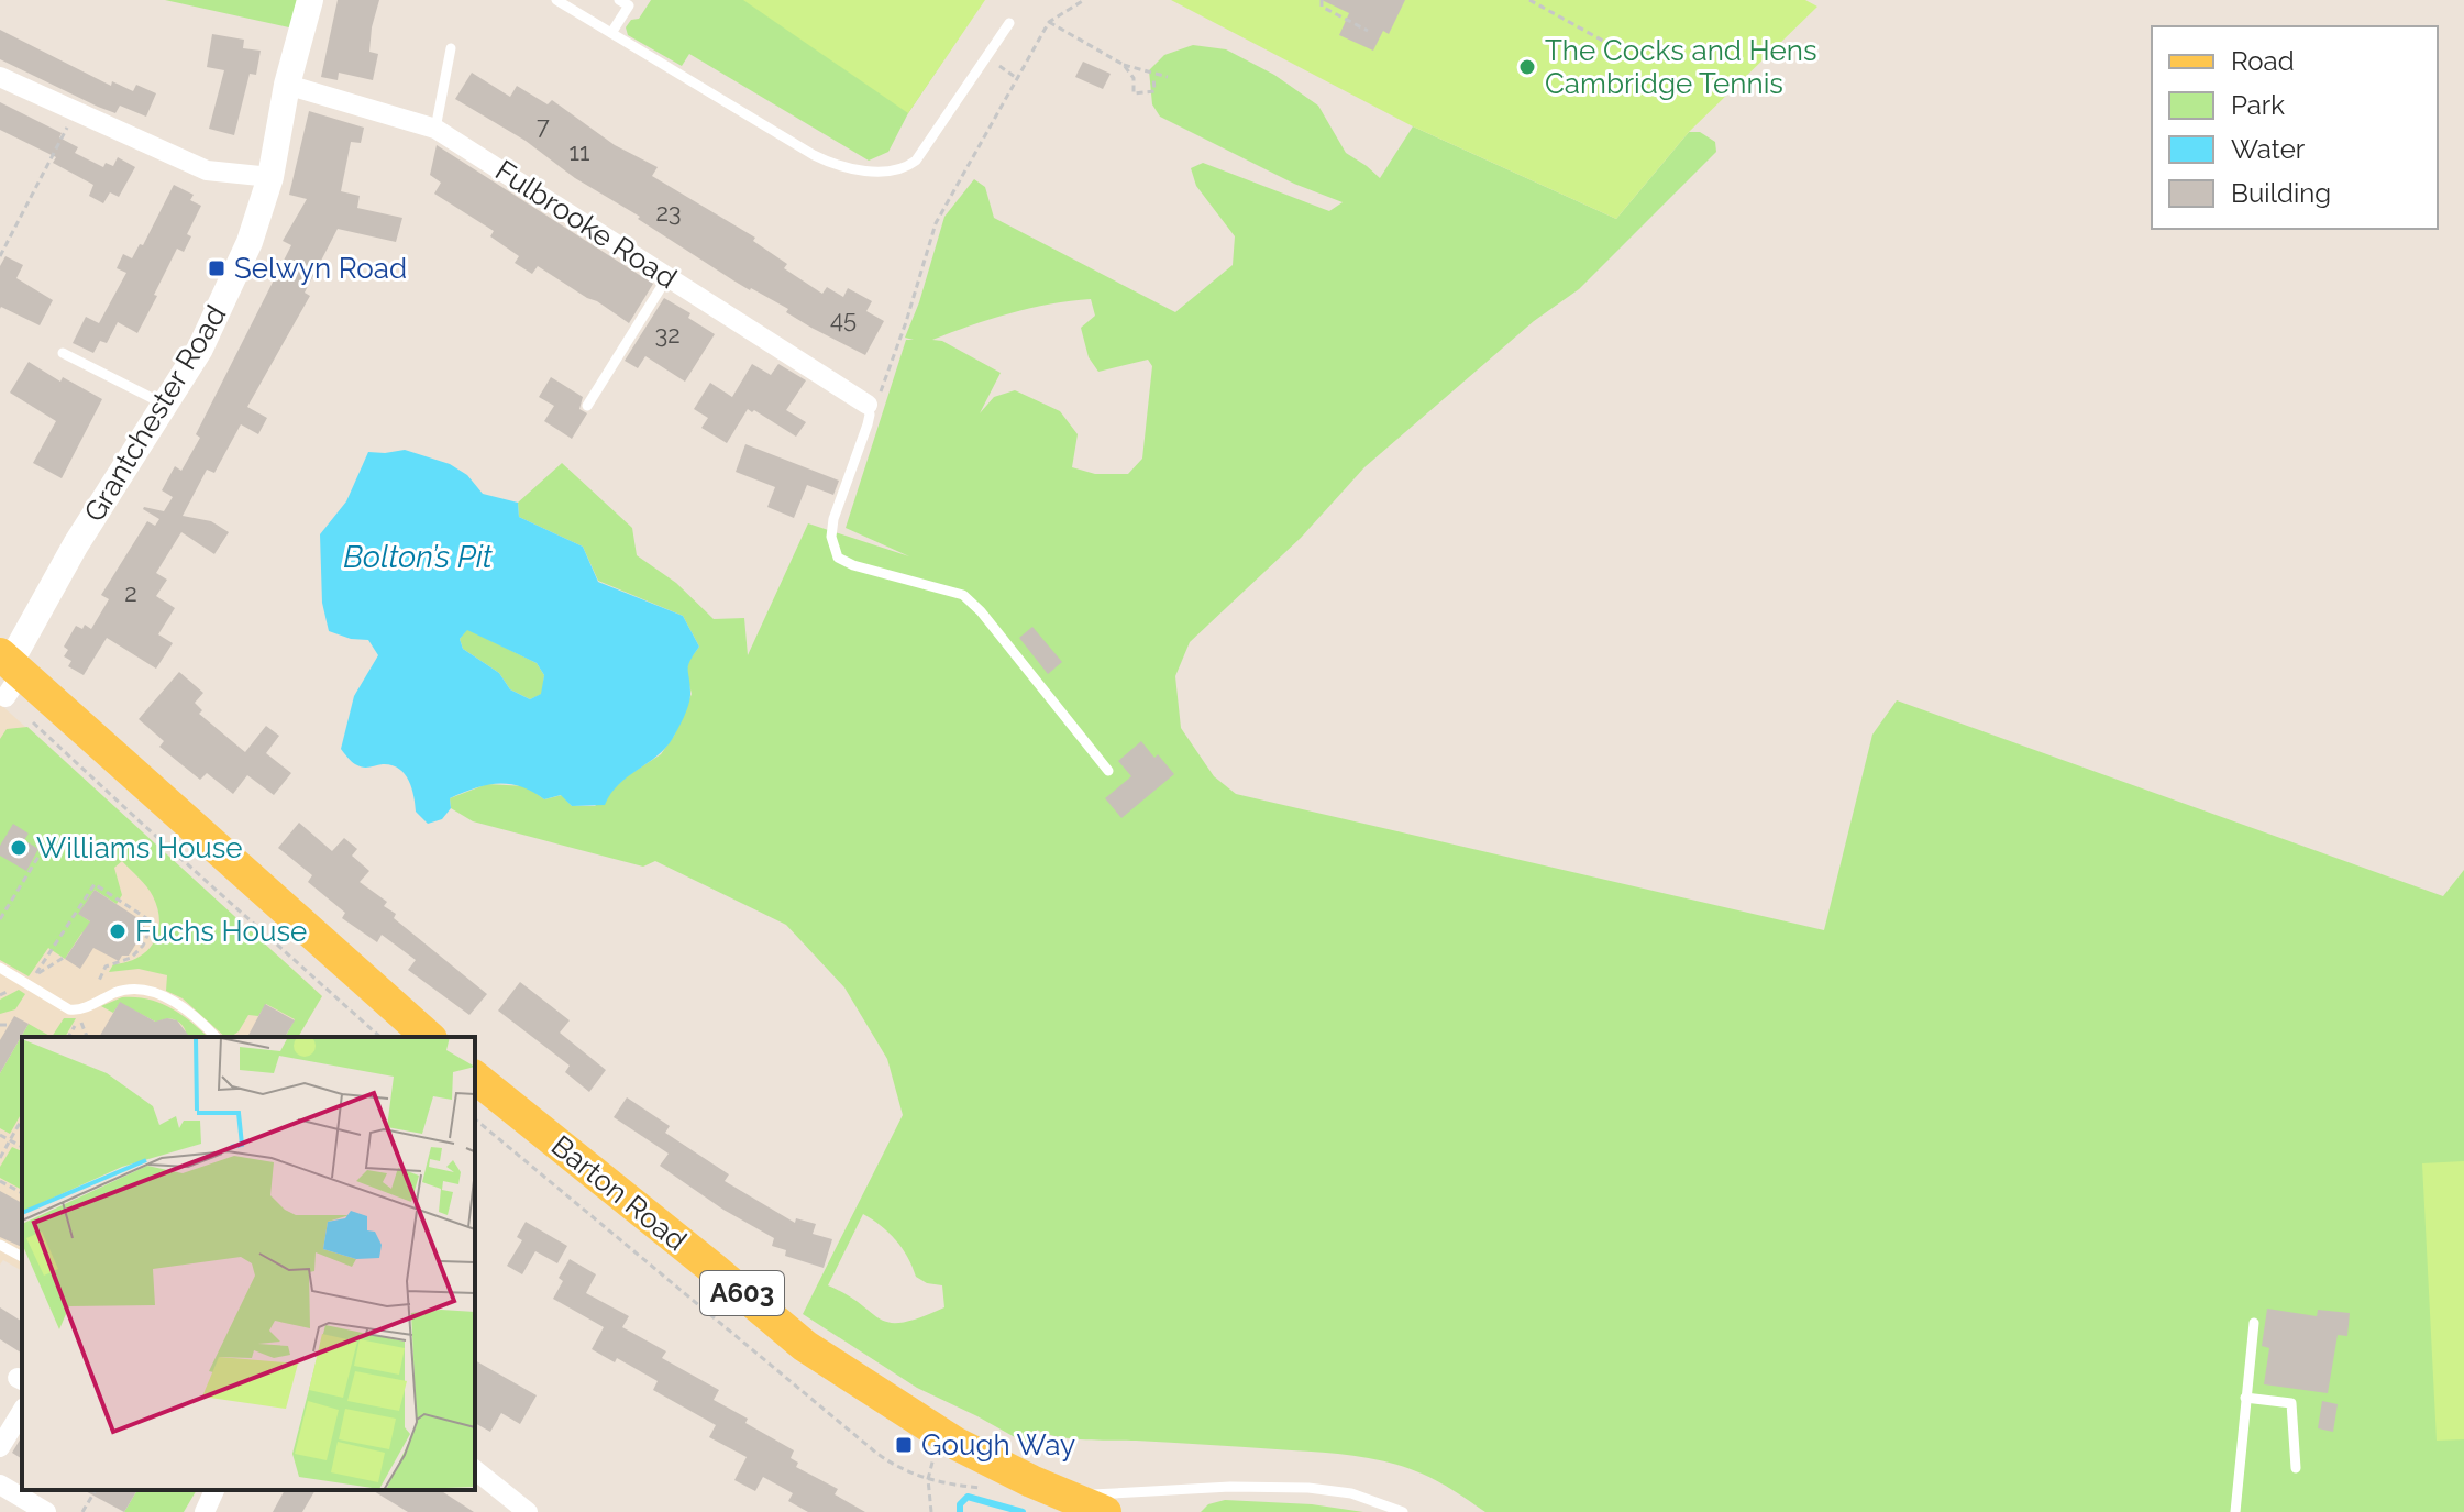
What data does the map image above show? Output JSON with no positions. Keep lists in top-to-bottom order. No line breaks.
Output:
{"streets":{"main road":["Barton Road","A603"],"street":["Fulbrooke Road","Grantchester Road"]},"crossings":[["Fulbrooke Road","Grantchester Road"],["Barton Road","A603"]],"water":["Bolton’s Pit"],"places":{"other":["The Cocks and Hens Cambridge Tennis","Williams House","Fuchs House"],"transit":["Selwyn Road","Gough Way"]},"house_numbers":["7","11","23","45","32","2"],"legend":["Road","Park","Water","Building"]}
